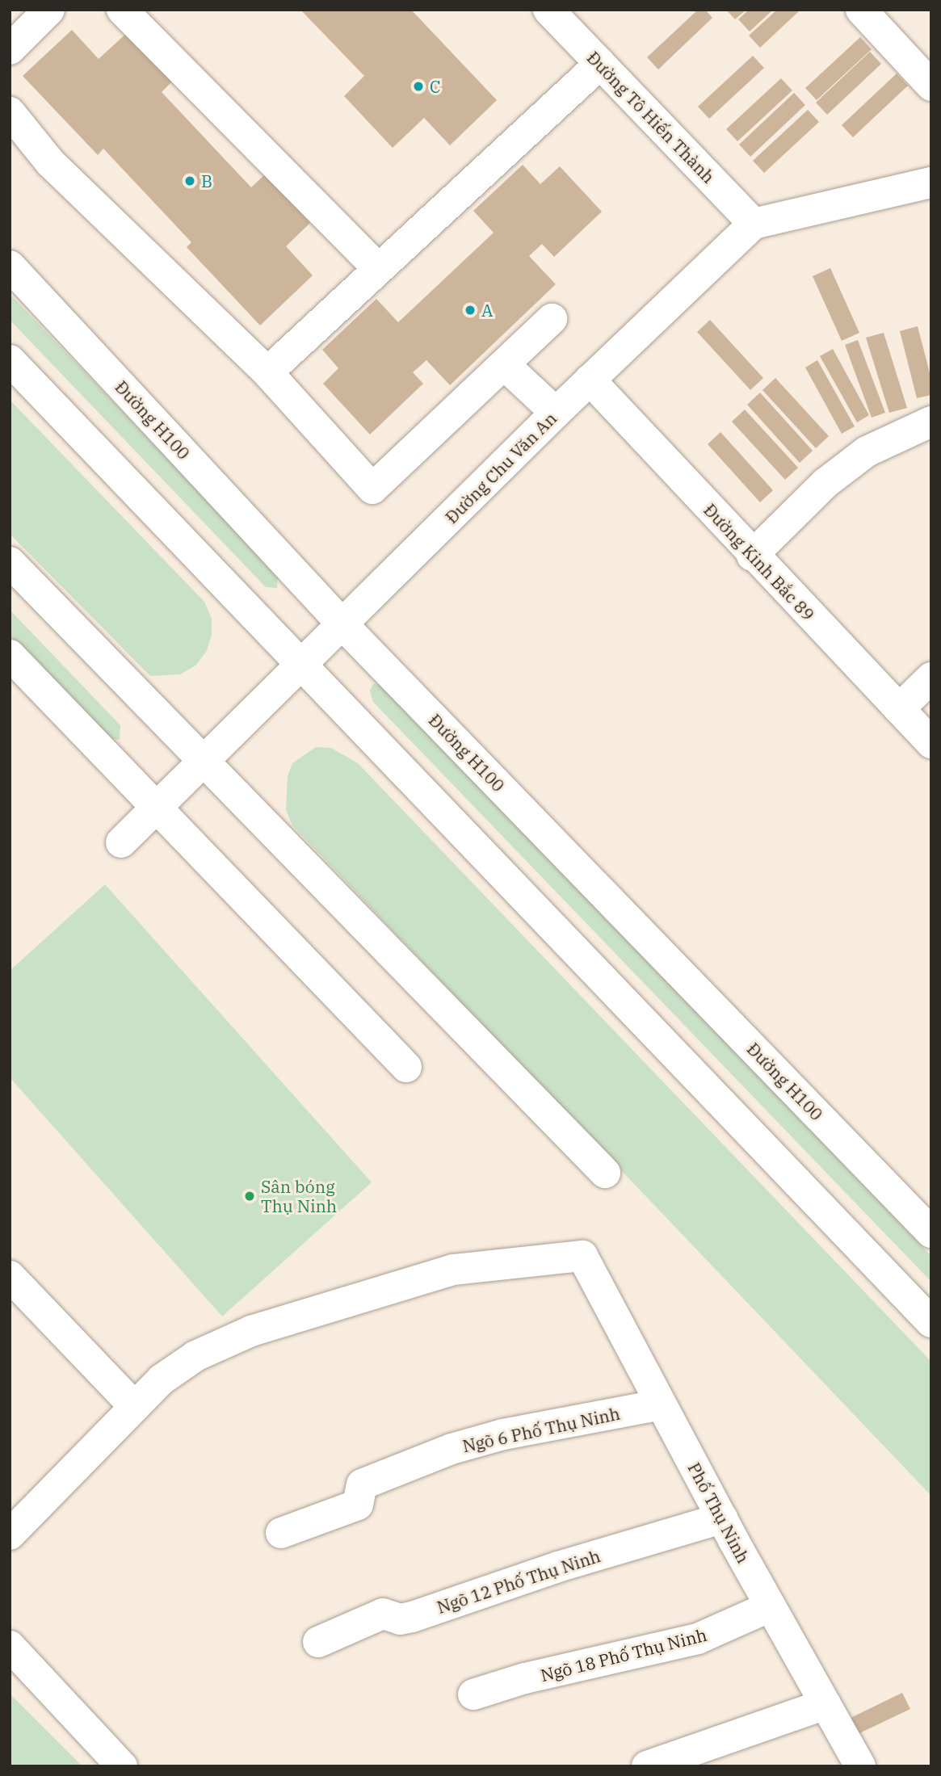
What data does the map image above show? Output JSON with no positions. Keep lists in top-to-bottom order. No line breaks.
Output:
{"streets":{"street":["Đường Tô Hiến Thành","Đường H100","Đường Chu Văn An","Đường Kinh Bắc 89","Ngõ 6 Phố Thụ Ninh","Phố Thụ Ninh","Ngõ 12 Phố Thụ Ninh","Ngõ 18 Phố Thụ Ninh"]},"crossings":[["Đường Tô Hiến Thành","Đường Chu Văn An"],["Đường H100","Đường Chu Văn An"],["Đường Chu Văn An","Đường Kinh Bắc 89"],["Ngõ 6 Phố Thụ Ninh","Phố Thụ Ninh"],["Phố Thụ Ninh","Ngõ 12 Phố Thụ Ninh"],["Phố Thụ Ninh","Ngõ 18 Phố Thụ Ninh"]],"places":["C","B","A","Sân bóng Thụ Ninh"]}
